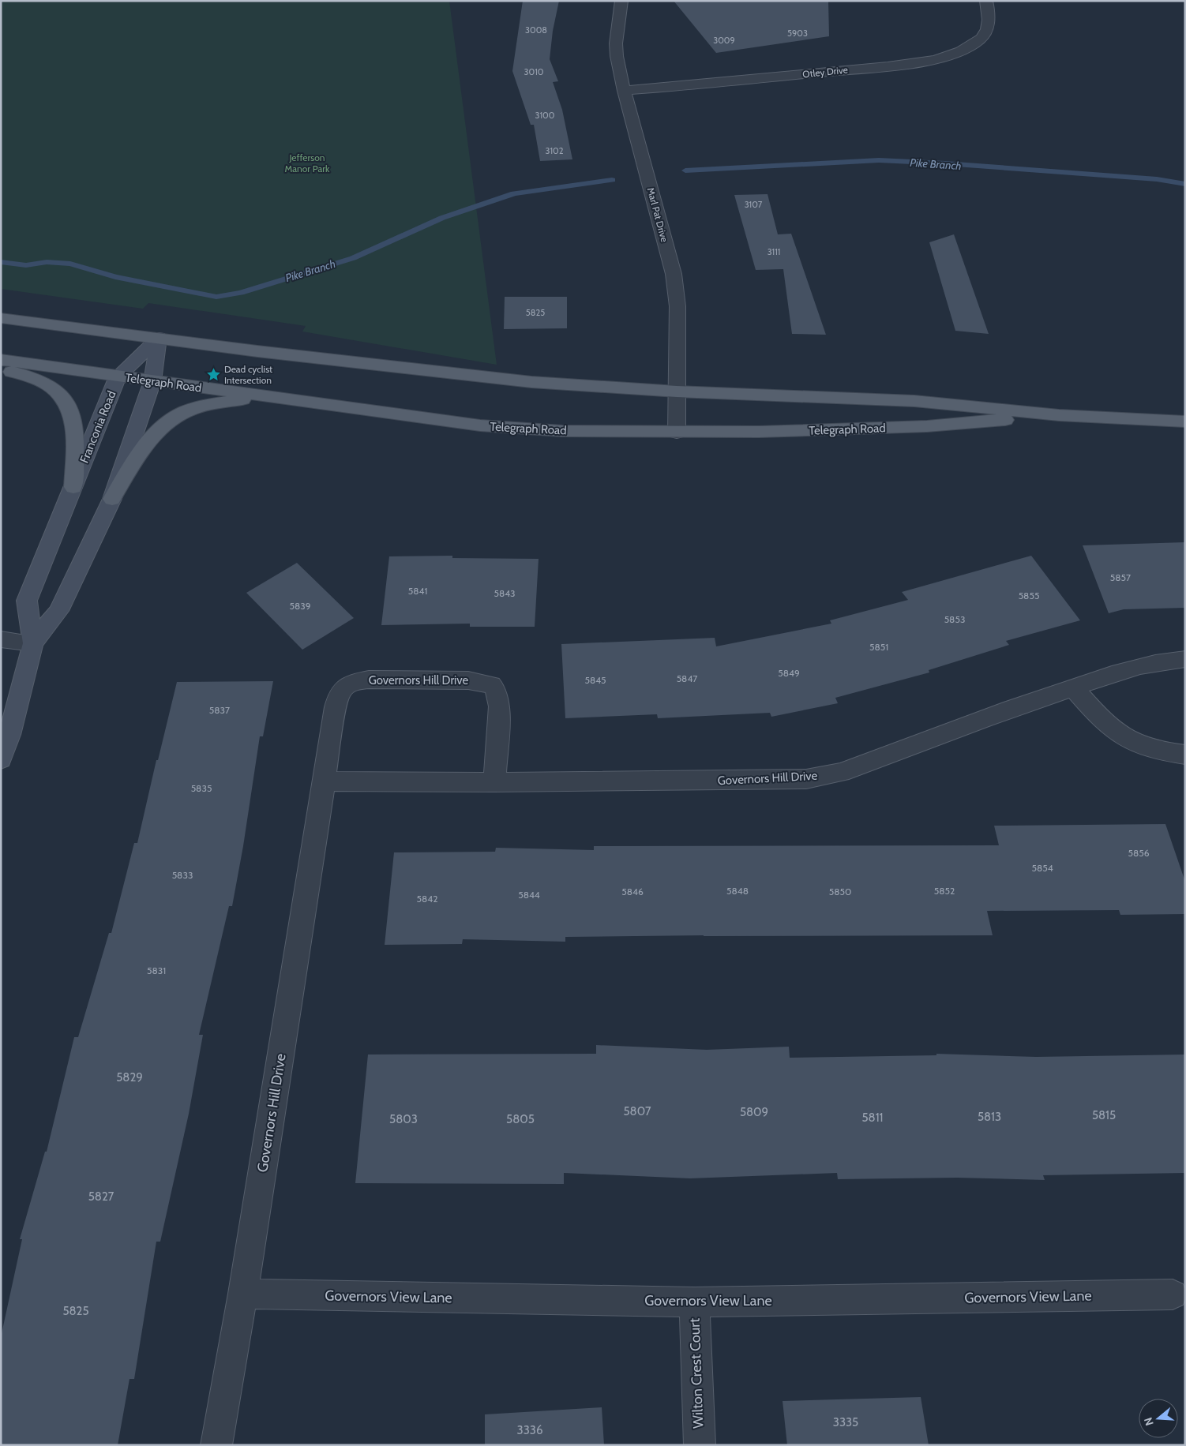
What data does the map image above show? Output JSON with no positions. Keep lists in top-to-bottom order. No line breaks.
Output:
{"streets":{"main road":["Telegraph Road","Franconia Road"],"street":["Otley Drive","Marl Pat Drive","Governors Hill Drive","Governors View Lane","Wilton Crest Court"]},"crossings":[["Otley Drive","Marl Pat Drive"],["Marl Pat Drive","Telegraph Road"],["Telegraph Road","Franconia Road"],["Governors Hill Drive","Governors View Lane"],["Governors View Lane","Wilton Crest Court"]],"water":["Pike Branch"],"parks":["Jefferson Manor Park"],"places":{"place":["Dead cyclist Intersection"]},"house_numbers":["3008","5903","3009","3010","3100","3102","3107","3111","5825","5857","5841","5843","5855","5839","5853","5851","5849","5847","5845","5837","5835","5856","5854","5833","5848","5852","5846","5850","5844","5842","5831","5829","5807","5809","5815","5813","5811","5803","5805","5827","5825","3335","3336"],"north":"left"}
